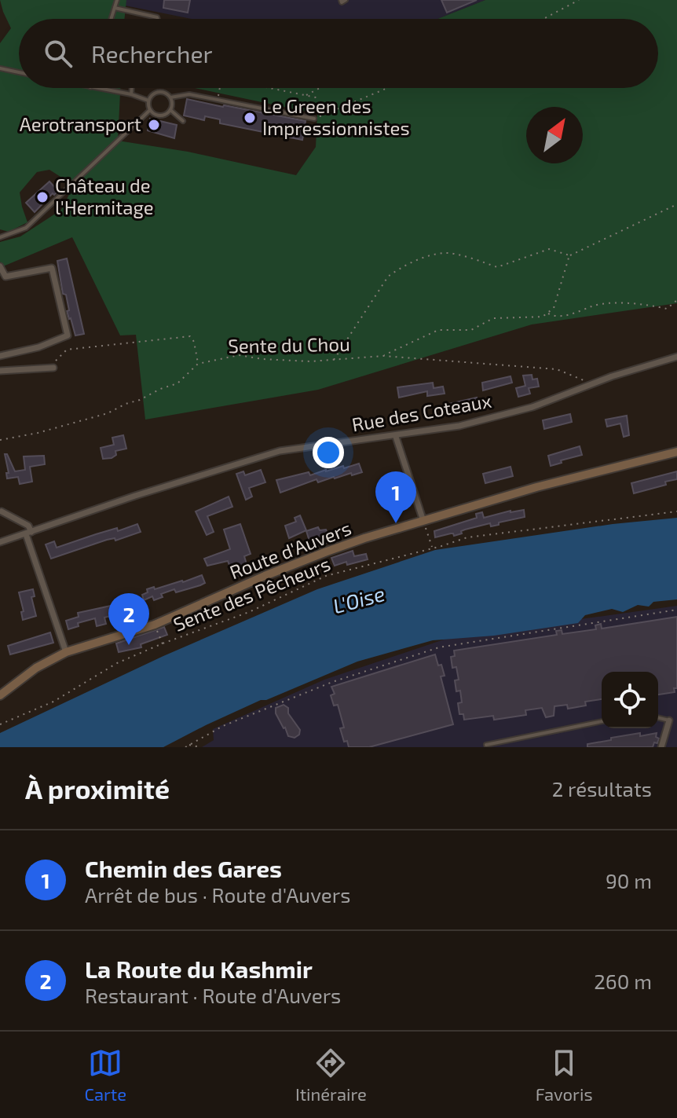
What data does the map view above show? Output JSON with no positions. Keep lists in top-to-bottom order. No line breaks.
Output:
{"streets":{"main road":["Route d'Auvers"],"street":["Rue des Coteaux"],"path":["Sente du Chou","Sente des Pêcheurs"]},"crossings":[["Sente du Chou","Rue des Coteaux"]],"water":["L'Oise"],"places":["Le Green des Impressionnistes","Aerotransport","Château de l'Hermitage"],"north":"top right","page":{"search":"Rechercher","pins":["1","2"],"heading":["À proximité","2 résultats"],"list":[{"mark":"1","name":"Chemin des Gares","note":"Arrêt de bus · Route d'Auvers","value":"90 m"},{"mark":"2","name":"La Route du Kashmir","note":"Restaurant · Route d'Auvers","value":"260 m"}],"nav":["Carte","Itinéraire","Favoris"]}}
